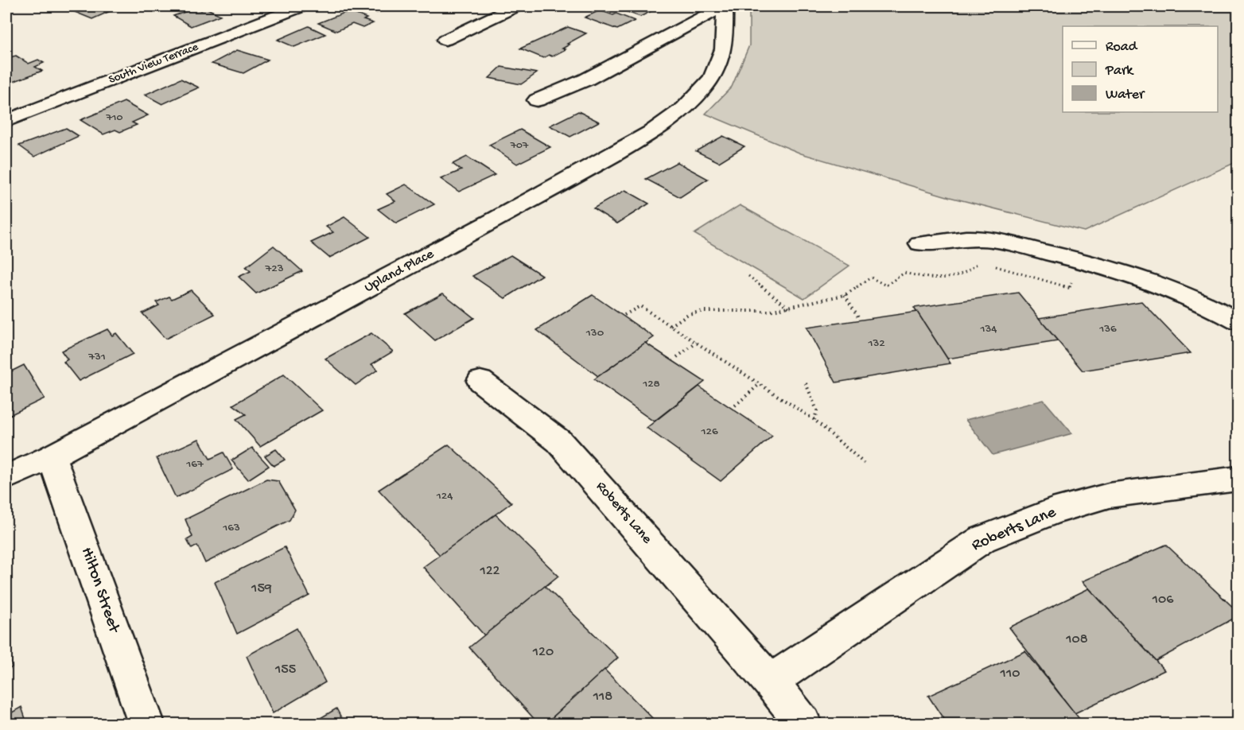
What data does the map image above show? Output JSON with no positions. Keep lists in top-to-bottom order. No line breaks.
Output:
{"streets":{"street":["South View Terrace","Upland Place","Roberts Lane","Hilton Street"]},"crossings":[["Upland Place","Hilton Street"]],"house_numbers":["710","707","723","134","136","130","132","731","128","126","167","124","163","122","159","106","108","120","155","110","118"],"legend":["Road","Park","Water"]}
